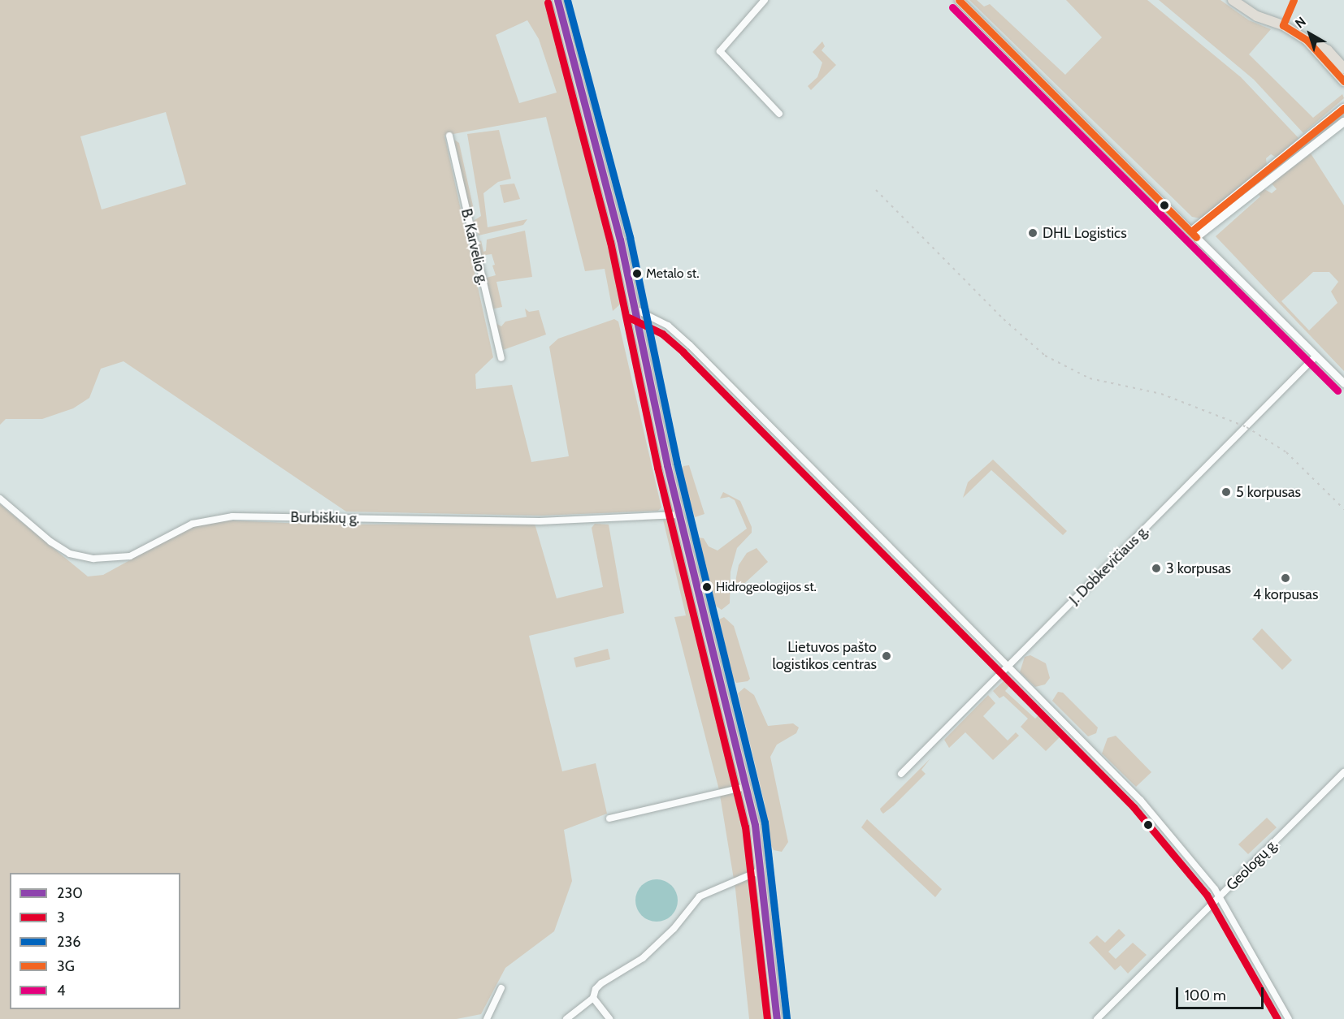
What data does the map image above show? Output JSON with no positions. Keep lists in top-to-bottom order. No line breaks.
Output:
{"streets":{"street":["B. Karvelio g.","Burbiškių g.","J. Dobkevičiaus g.","Geologų g."]},"places":["DHL Logistics","Metalo st.","5 korpusas","3 korpusas","4 korpusas","Hidrogeologijos st.","Lietuvos pašto logistikos centras"],"lines":["transit line 230","transit line 236","transit line 3G","transit line 3","transit line 4"],"legend":["230","3","236","3G","4"],"scale_bar":"100 m","north":"top left"}
